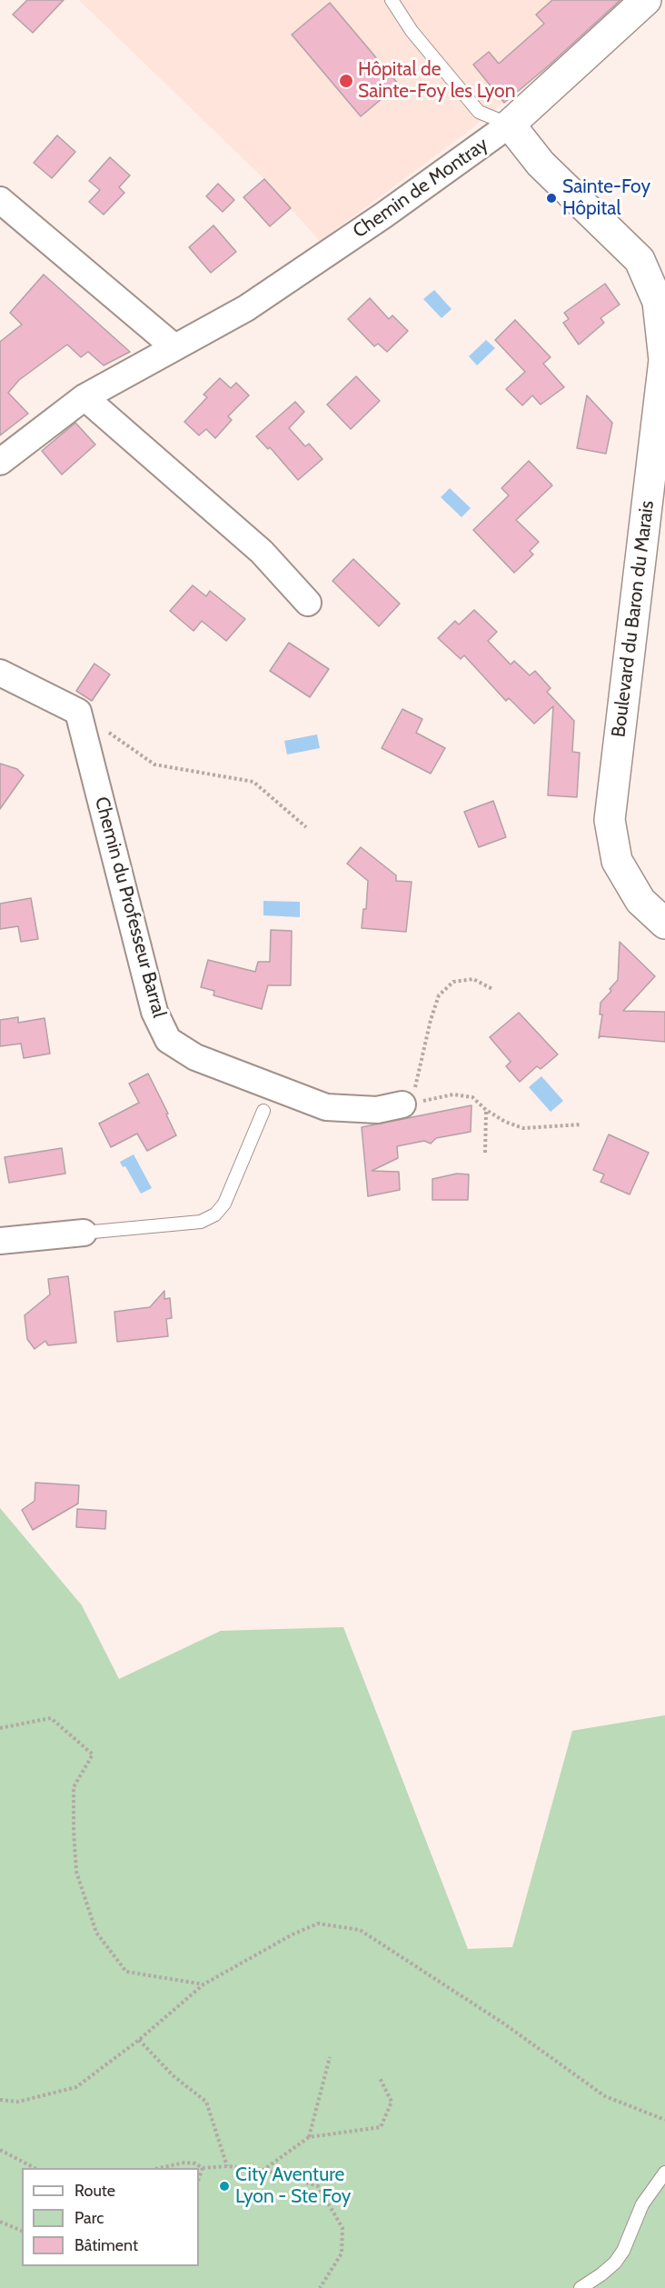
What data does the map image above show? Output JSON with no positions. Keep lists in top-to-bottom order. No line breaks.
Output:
{"streets":{"street":["Chemin de Montray","Boulevard du Baron du Marais","Chemin du Professeur Barral"]},"crossings":[["Chemin de Montray","Boulevard du Baron du Marais"]],"places":["Hôpital de Sainte-Foy les Lyon","Sainte-Foy Hôpital","City Aventure Lyon - Ste Foy"],"legend":["Route","Parc","Bâtiment"]}
